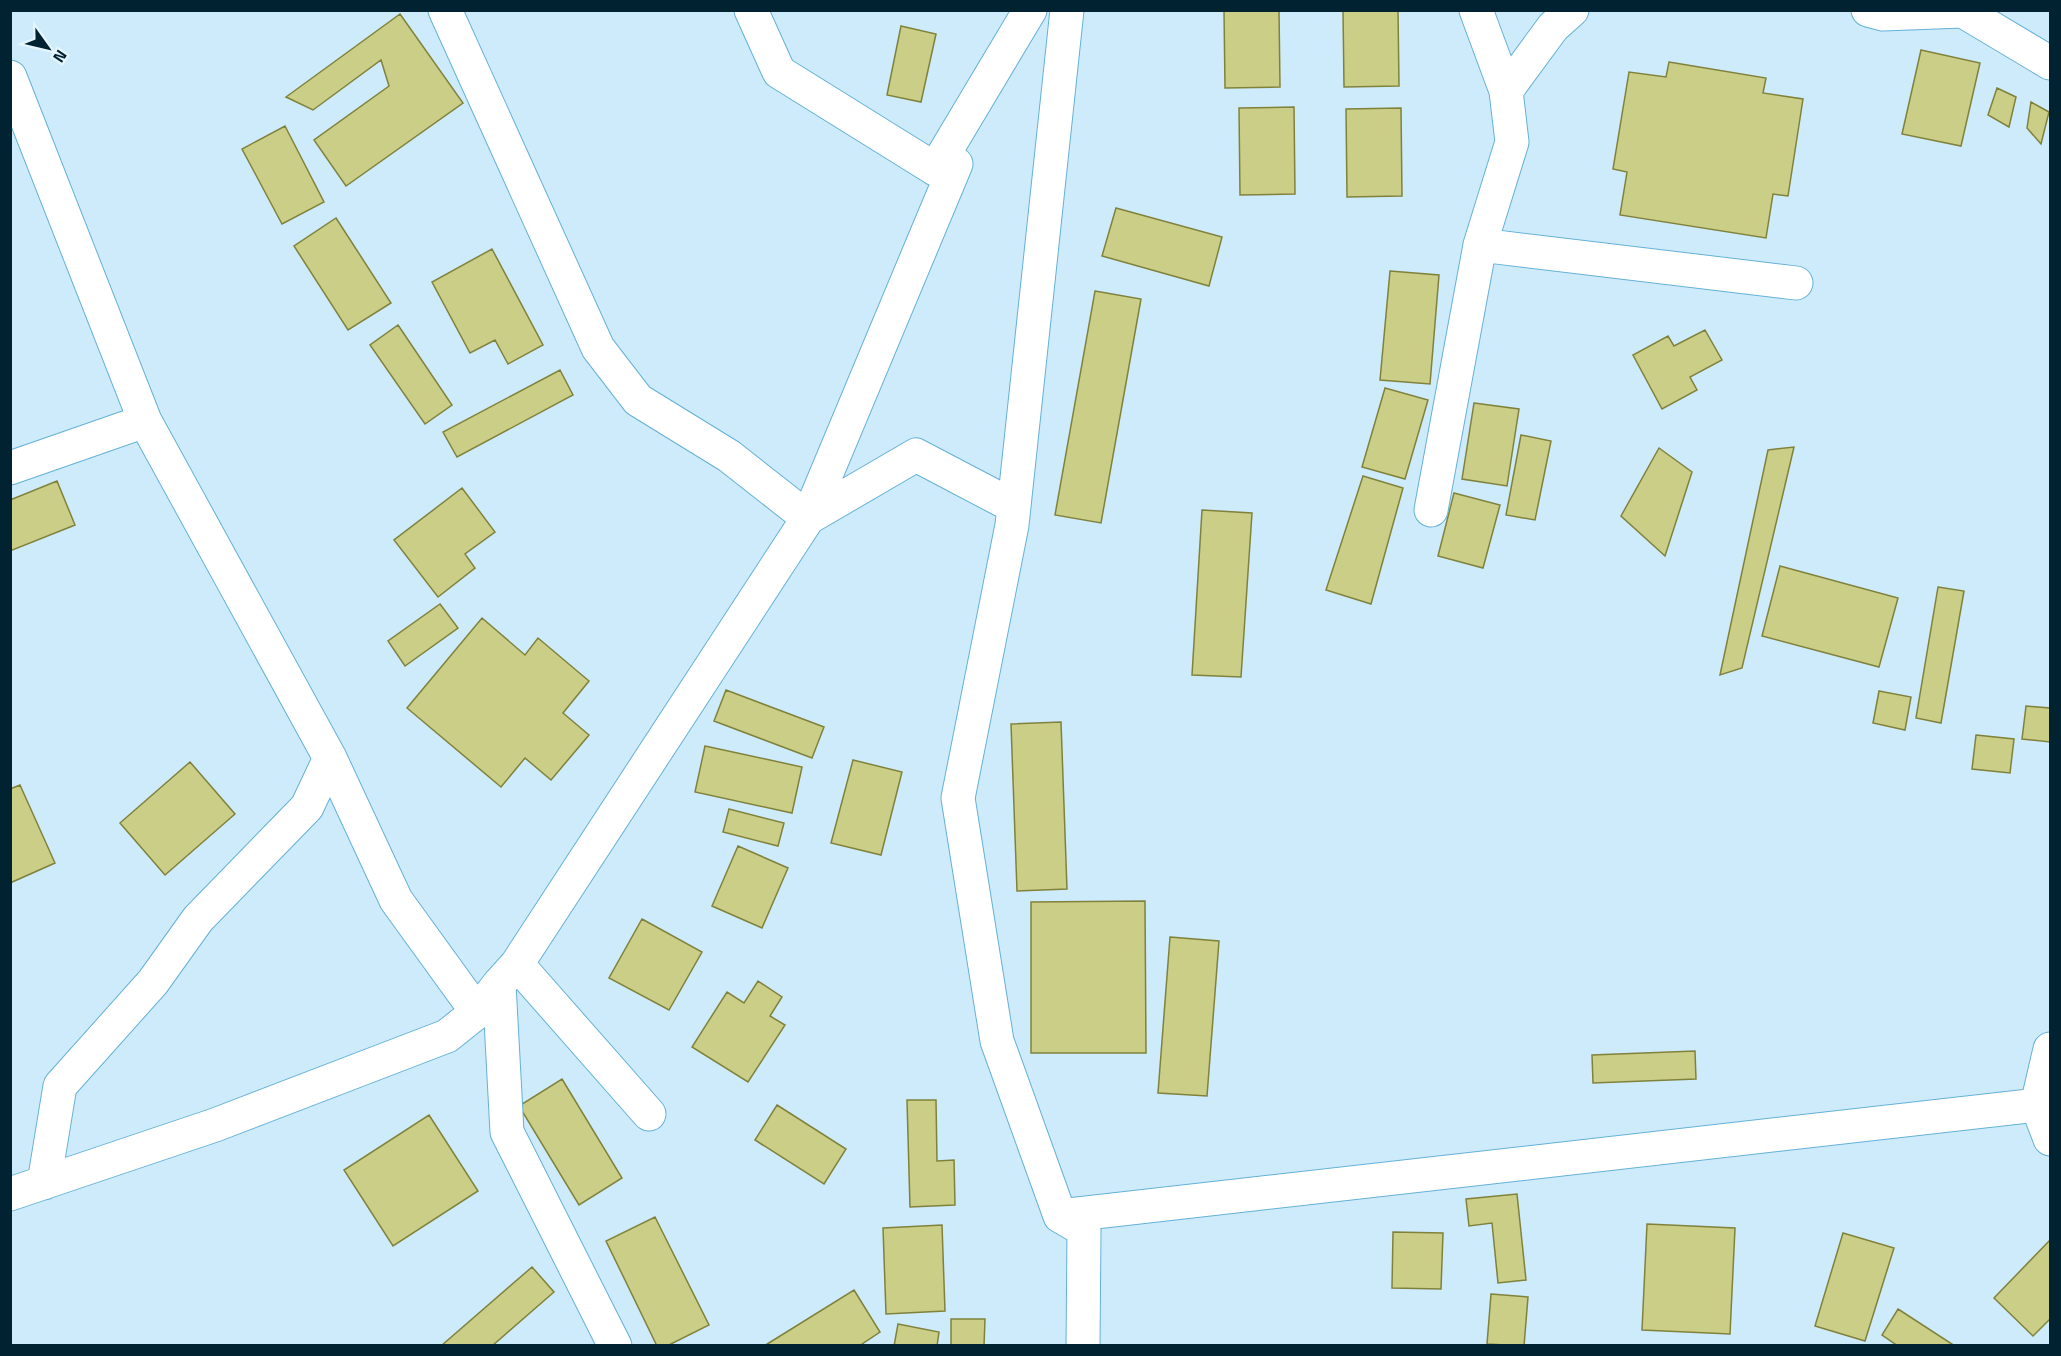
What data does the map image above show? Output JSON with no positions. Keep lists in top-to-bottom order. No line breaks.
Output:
{"north":"bottom right"}
